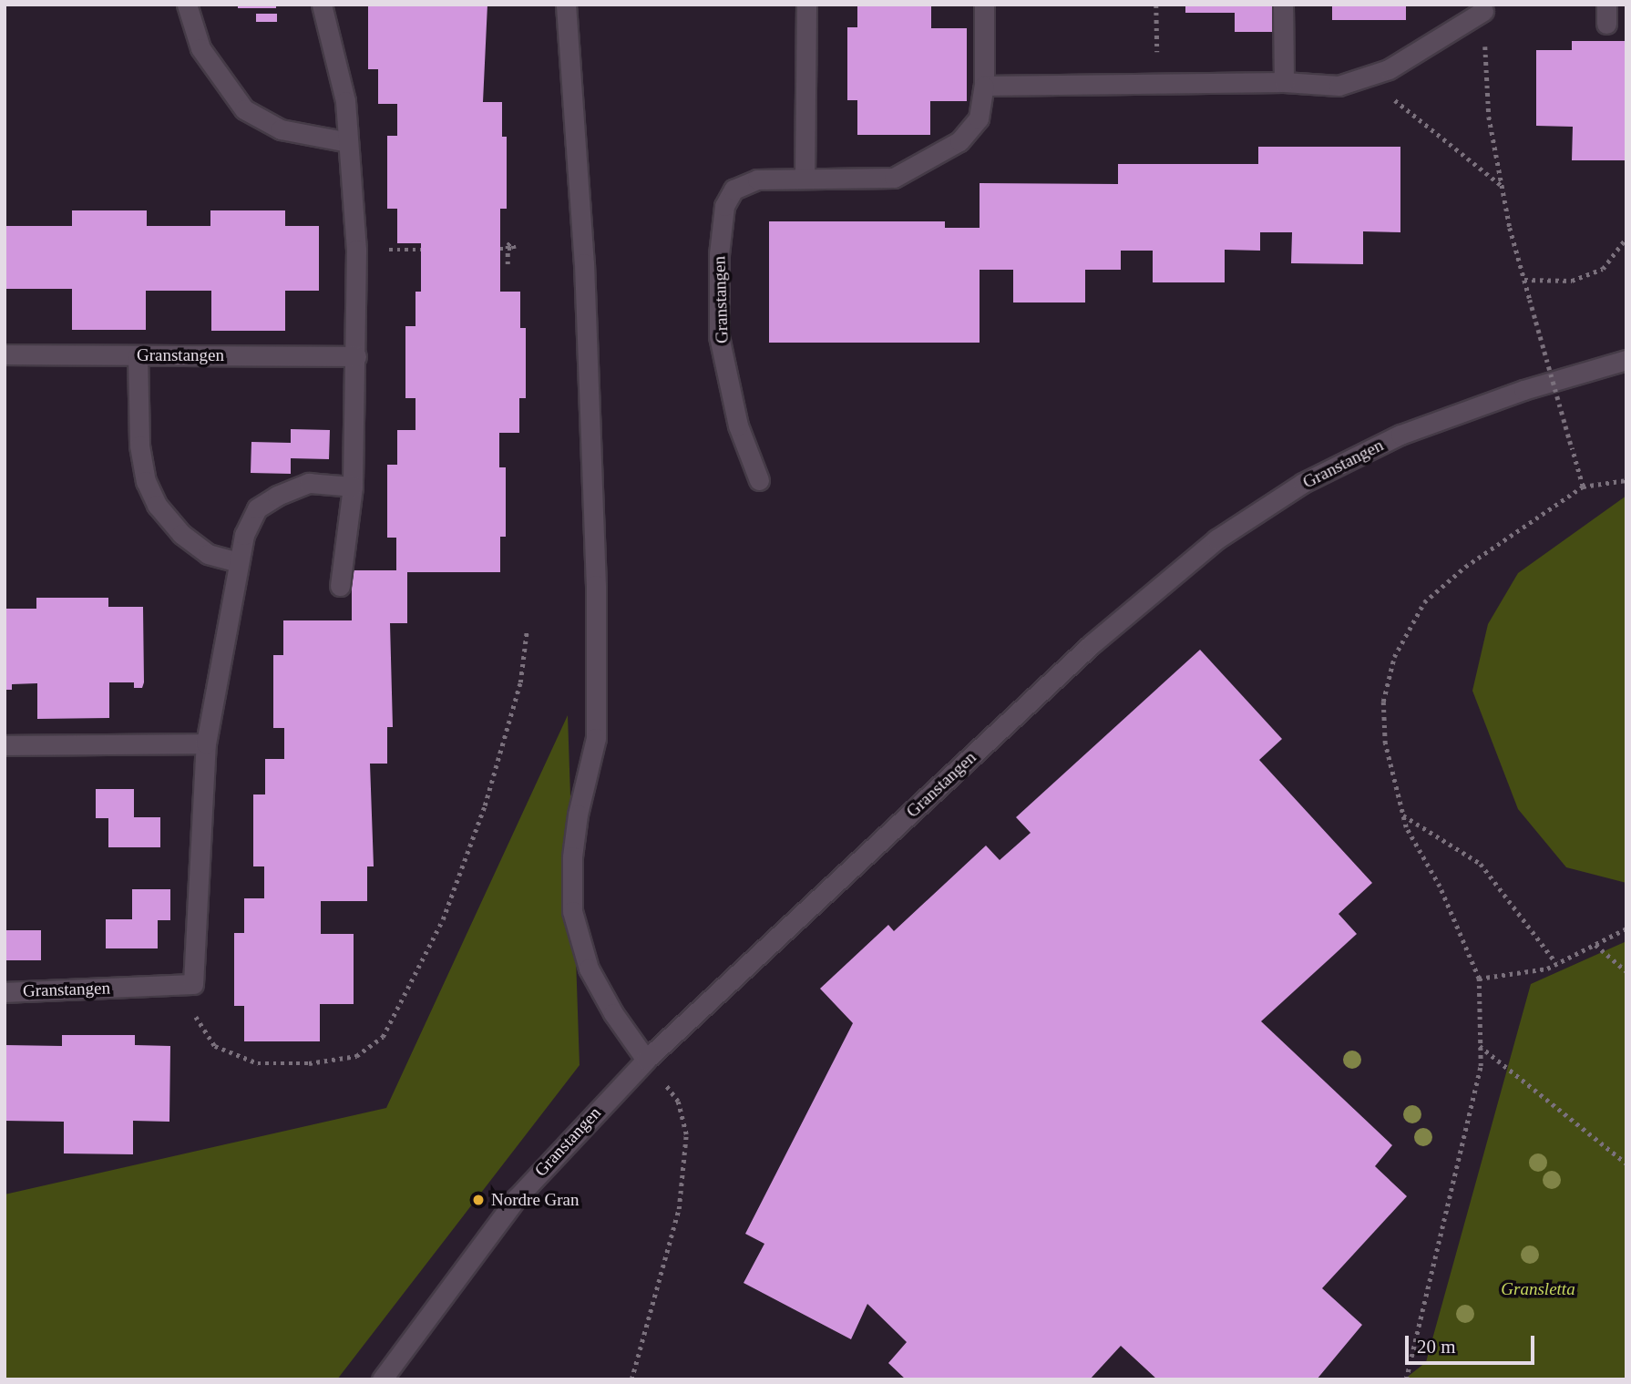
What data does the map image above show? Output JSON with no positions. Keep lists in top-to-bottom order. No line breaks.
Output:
{"streets":{"street":["Granstangen"]},"parks":["Gransletta"],"places":["Nordre Gran"],"scale_bar":"20 m"}
